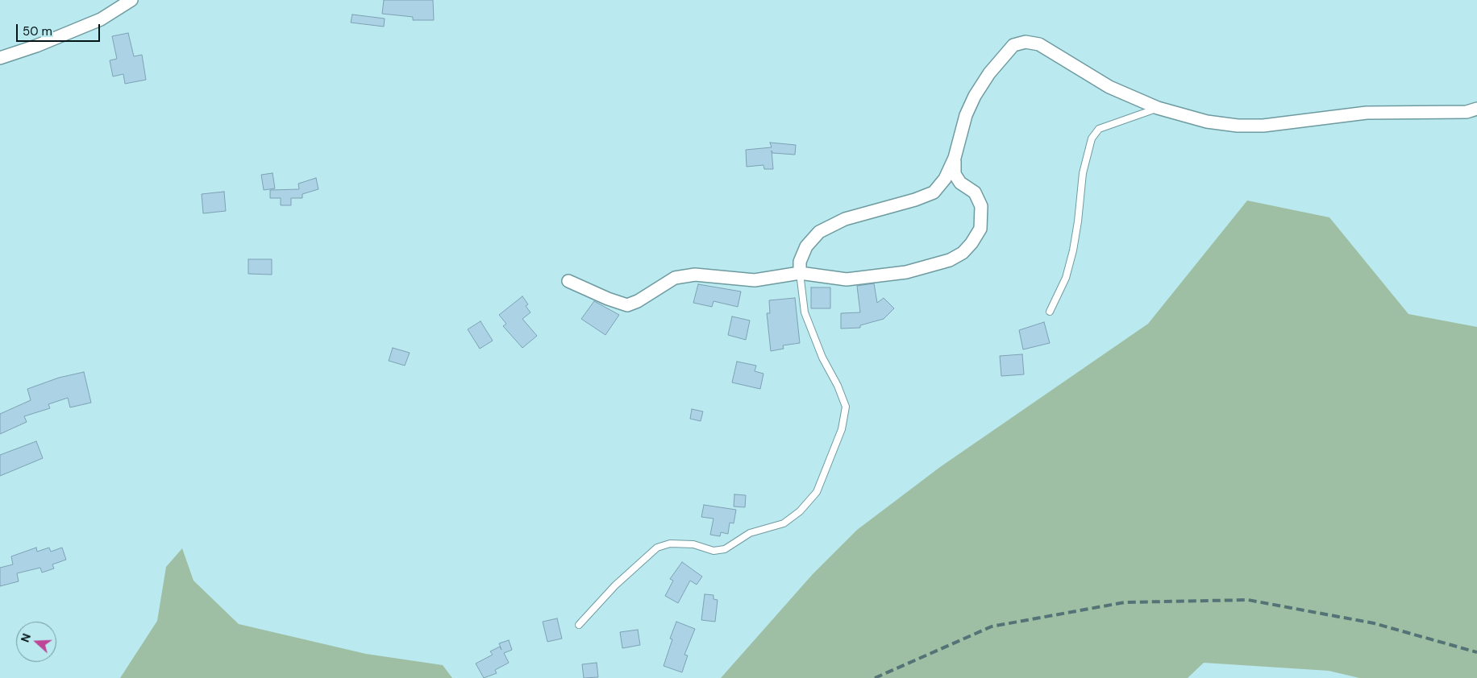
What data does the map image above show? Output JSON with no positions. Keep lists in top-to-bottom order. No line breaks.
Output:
{"scale_bar":"50 m","north":"left"}
